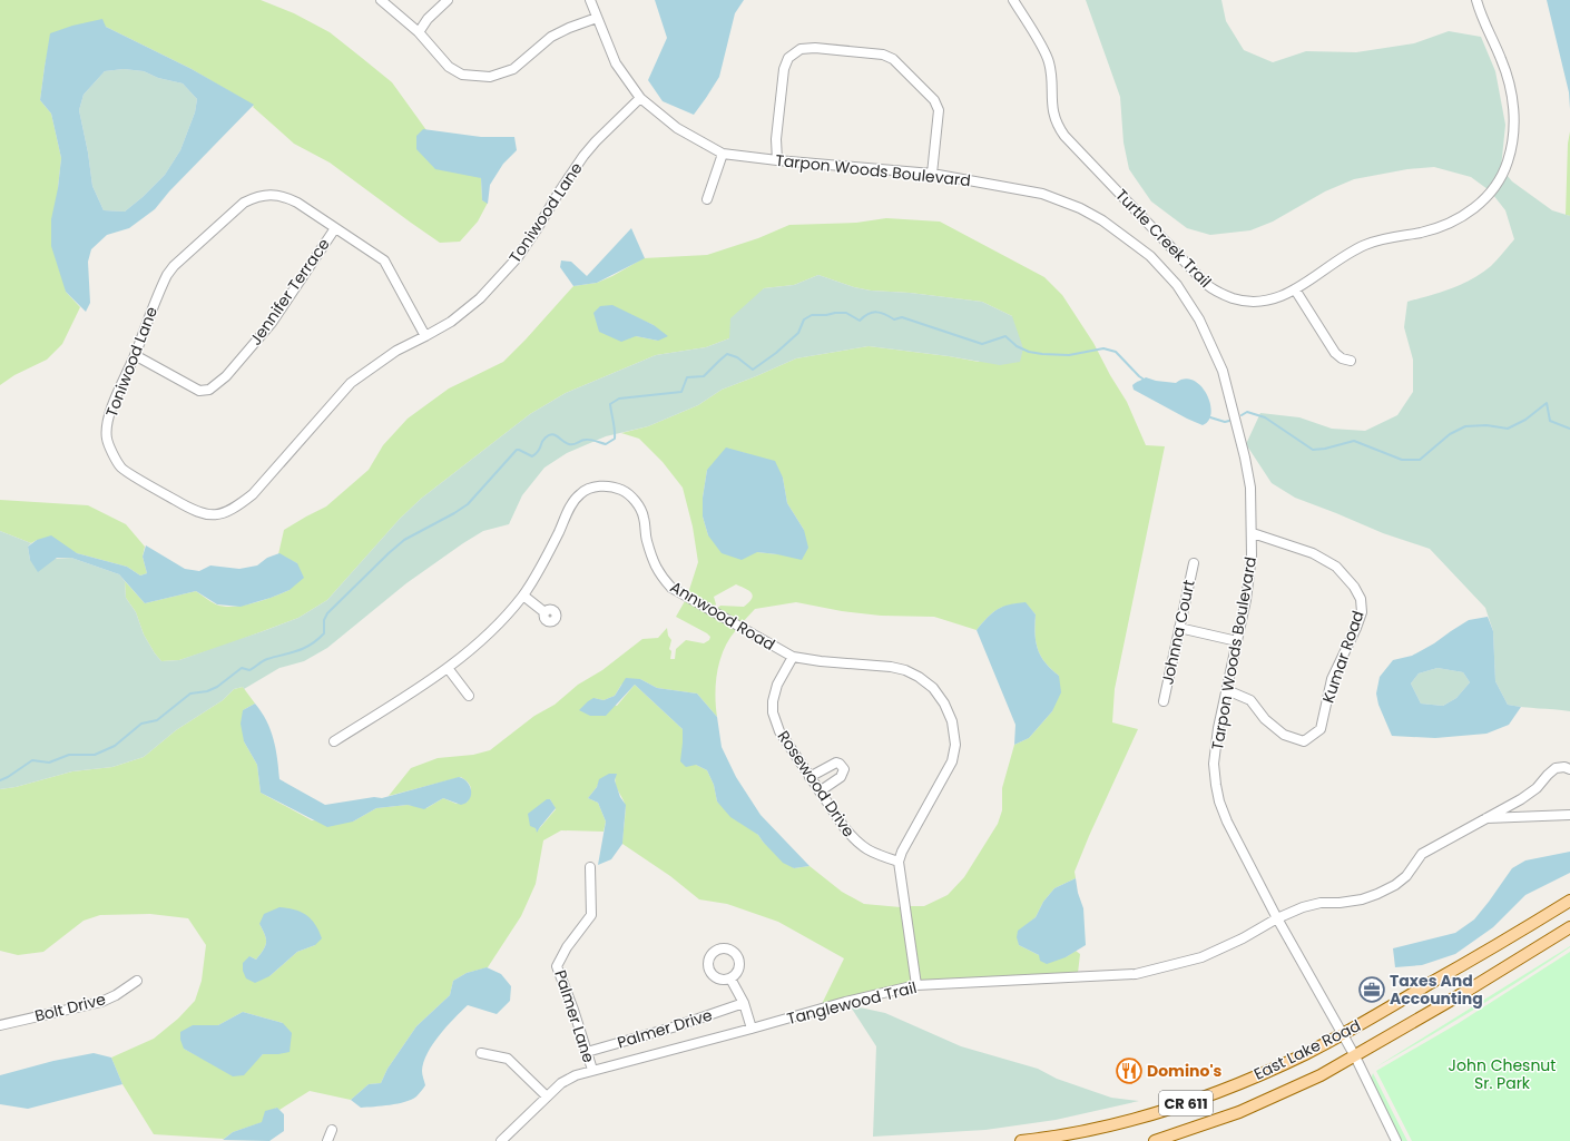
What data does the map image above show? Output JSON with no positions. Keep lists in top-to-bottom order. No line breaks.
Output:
{"streets":{"main road":["East Lake Road","CR 611"],"street":["Tarpon Woods Boulevard","Toniwood Lane","Turtle Creek Trail","Jennifer Terrace","Annwood Road","Johnna Court","Kumar Road","Rosewood Drive","Tanglewood Trail","Bolt Drive","Palmer Lane","Palmer Drive"]},"crossings":[["Tarpon Woods Boulevard","Toniwood Lane"],["Tarpon Woods Boulevard","Kumar Road"],["Tarpon Woods Boulevard","Tanglewood Trail"],["Tarpon Woods Boulevard","East Lake Road"],["Toniwood Lane","Jennifer Terrace"],["Annwood Road","Rosewood Drive"],["Tanglewood Trail","Palmer Lane"],["Palmer Lane","Palmer Drive"]],"parks":["John Chesnut Sr. Park"],"places":{"office":["Taxes And Accounting"],"restaurant":["Domino's"]}}
